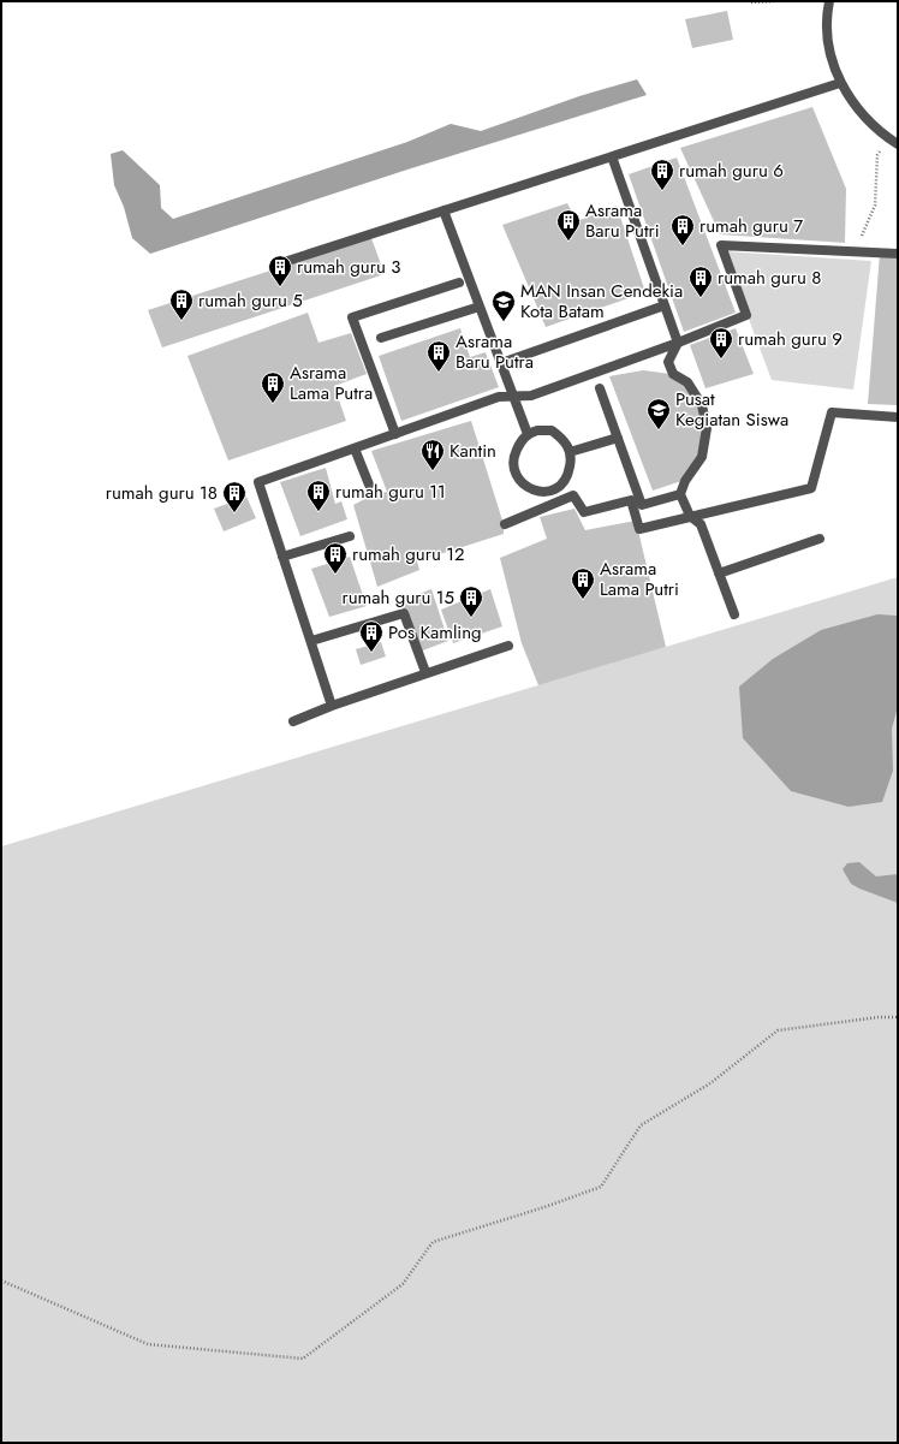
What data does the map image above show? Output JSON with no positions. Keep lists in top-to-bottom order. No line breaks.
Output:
{"places":{"building":["rumah guru 6","Asrama Baru Putri","rumah guru 7","rumah guru 3","rumah guru 8","rumah guru 5","rumah guru 9","Asrama Baru Putra","Asrama Lama Putra","rumah guru 11","rumah guru 18","rumah guru 12","Asrama Lama Putri","rumah guru 15","Pos Kamling"],"school or university":["MAN Insan Cendekia Kota Batam","Pusat Kegiatan Siswa"],"restaurant":["Kantin"]}}
